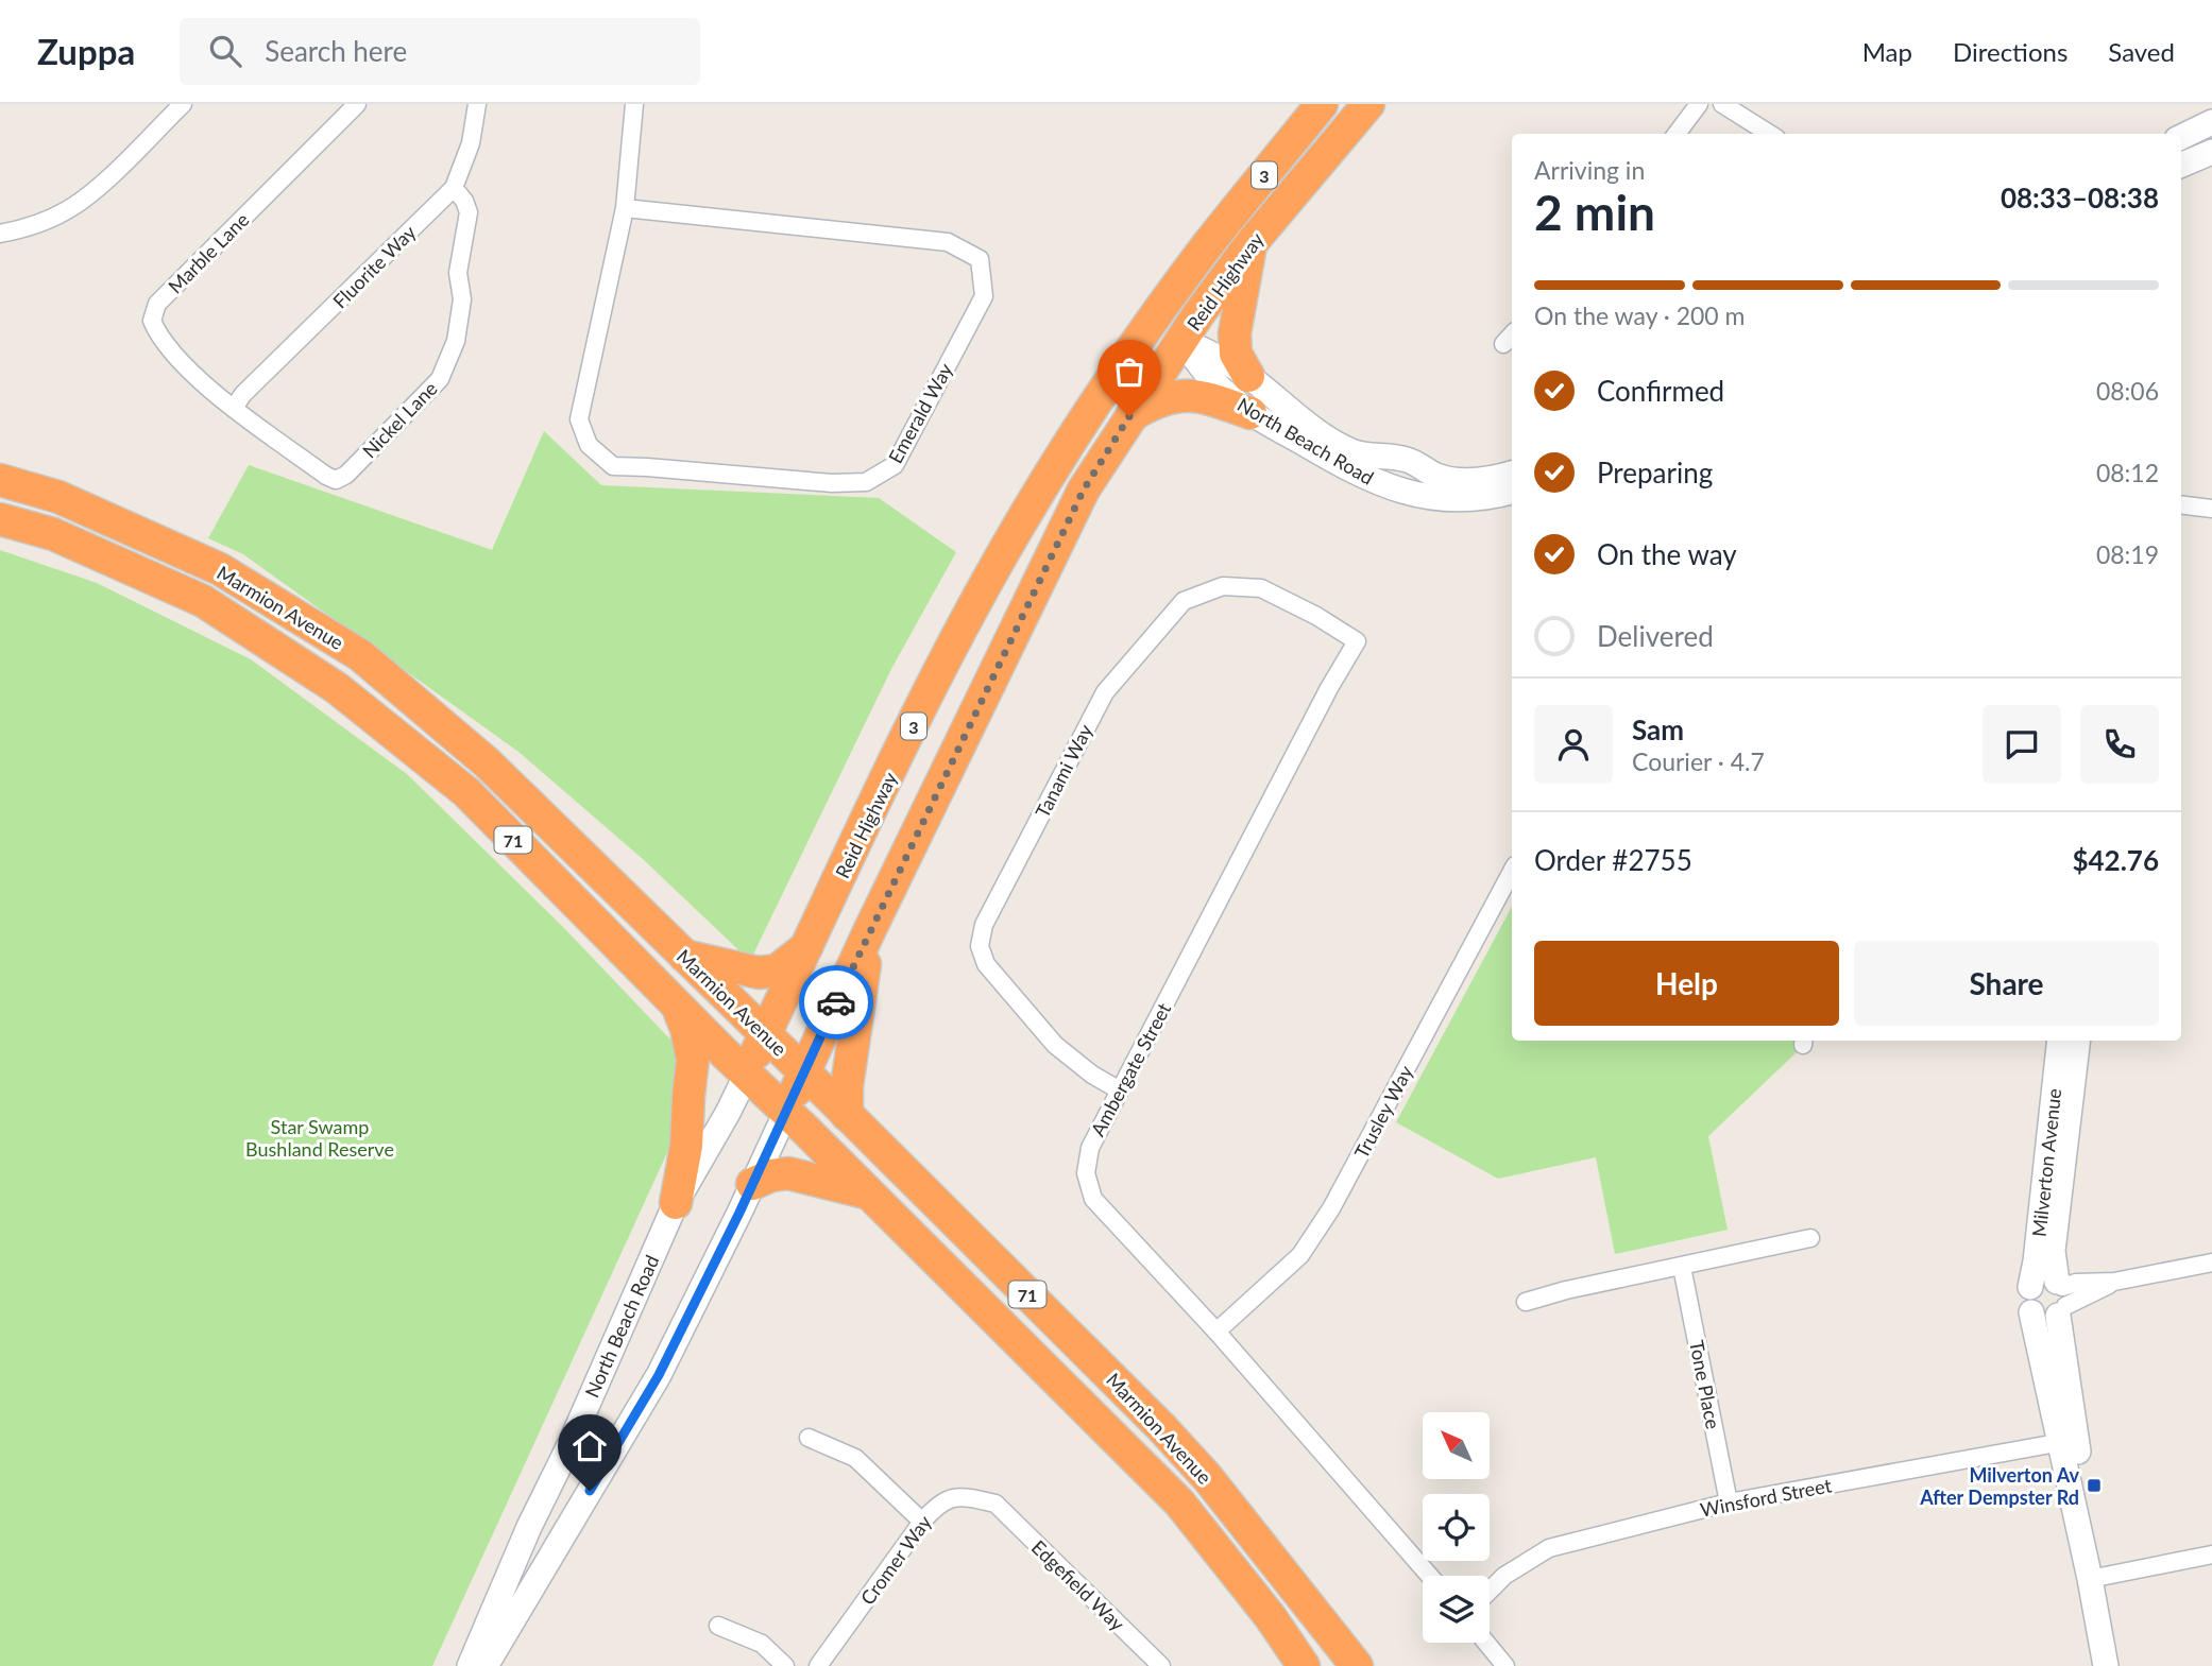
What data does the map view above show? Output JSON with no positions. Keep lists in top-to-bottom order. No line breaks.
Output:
{"streets":{"highway":["3","Reid Highway","Marmion Avenue","71"],"main road":["North Beach Road","Milverton Avenue"],"street":["Marble Lane","Fluorite Way","Emerald Way","Nickel Lane","Tanami Way","Ambergate Street","Trusley Way","Tone Place","Winsford Street","Cromer Way","Edgefield Way"]},"crossings":[["Marble Lane","Fluorite Way"],["Marble Lane","Nickel Lane"],["Fluorite Way","Nickel Lane"],["Reid Highway","North Beach Road"],["Reid Highway","Marmion Avenue"],["North Beach Road","Marmion Avenue"],["Tanami Way","Ambergate Street"],["Ambergate Street","Trusley Way"],["Milverton Avenue","Winsford Street"],["Tone Place","Winsford Street"],["Cromer Way","Edgefield Way"]],"parks":["Star Swamp Bushland Reserve"],"places":{"transit":["Milverton Av After Dempster Rd"]},"north":"top left","page":{"header":"Zuppa","search":"Search here","nav":["Map","Directions","Saved"],"heading":["2 min","Arriving in","08:33–08:38"],"panel":["Sam","Courier · 4.7","Order #2755","$42.76"],"bar":"On the way · 200 m","list":[["Confirmed","08:06"],["Preparing","08:12"],["On the way","08:19"],"Delivered"],"buttons":["Help","Share"]}}
